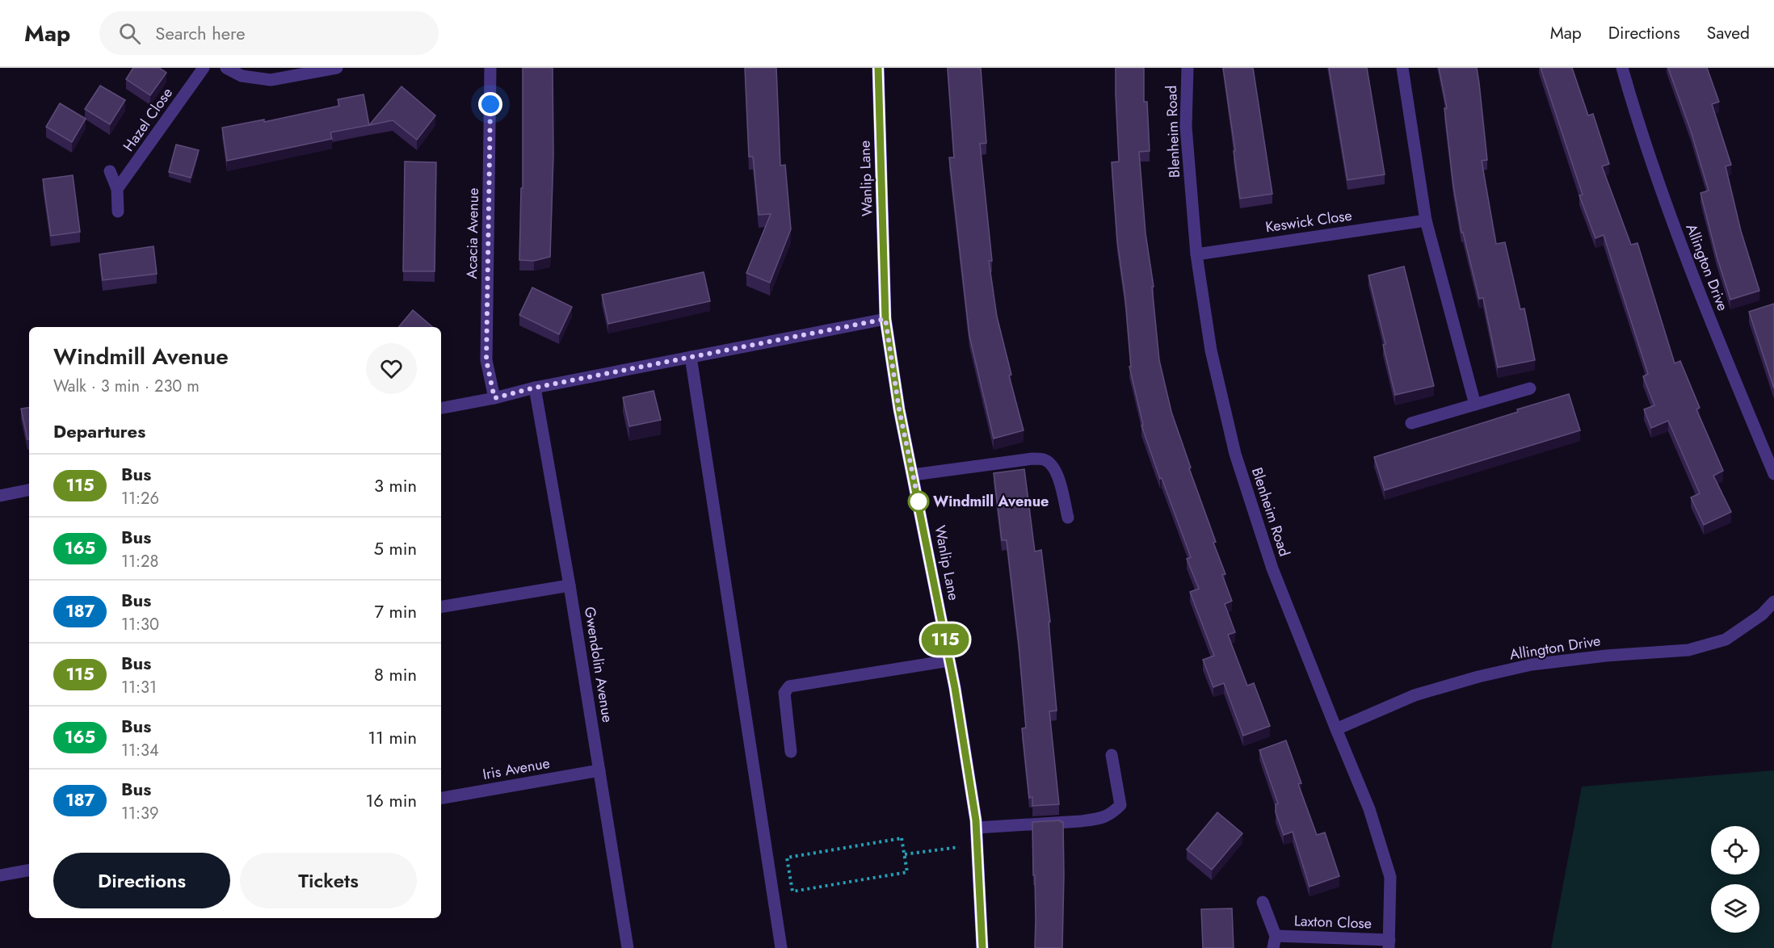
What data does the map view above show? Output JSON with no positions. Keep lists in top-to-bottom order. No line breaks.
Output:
{"streets":{"street":["Hazel Close","Blenheim Road","Wanlip Lane","Keswick Close","Acacia Avenue","Allington Drive","Gwendolin Avenue","Iris Avenue","Laxton Close"]},"crossings":[["Blenheim Road","Keswick Close"],["Blenheim Road","Allington Drive"],["Blenheim Road","Laxton Close"],["Gwendolin Avenue","Iris Avenue"]],"places":["Windmill Avenue"],"lines":["bus line 115"],"page":{"header":"Map","search":"Search here","nav":["Map","Directions","Saved"],"on_map":"115","heading":[["Windmill Avenue","Walk · 3 min · 230 m"],"Departures"],"list":[{"mark":"115","name":"Bus","note":"11:26","value":"3 min"},{"mark":"165","name":"Bus","note":"11:28","value":"5 min"},{"mark":"187","name":"Bus","note":"11:30","value":"7 min"},{"mark":"115","name":"Bus","note":"11:31","value":"8 min"},{"mark":"165","name":"Bus","note":"11:34","value":"11 min"},{"mark":"187","name":"Bus","note":"11:39","value":"16 min"}],"buttons":["Directions","Tickets"]}}
